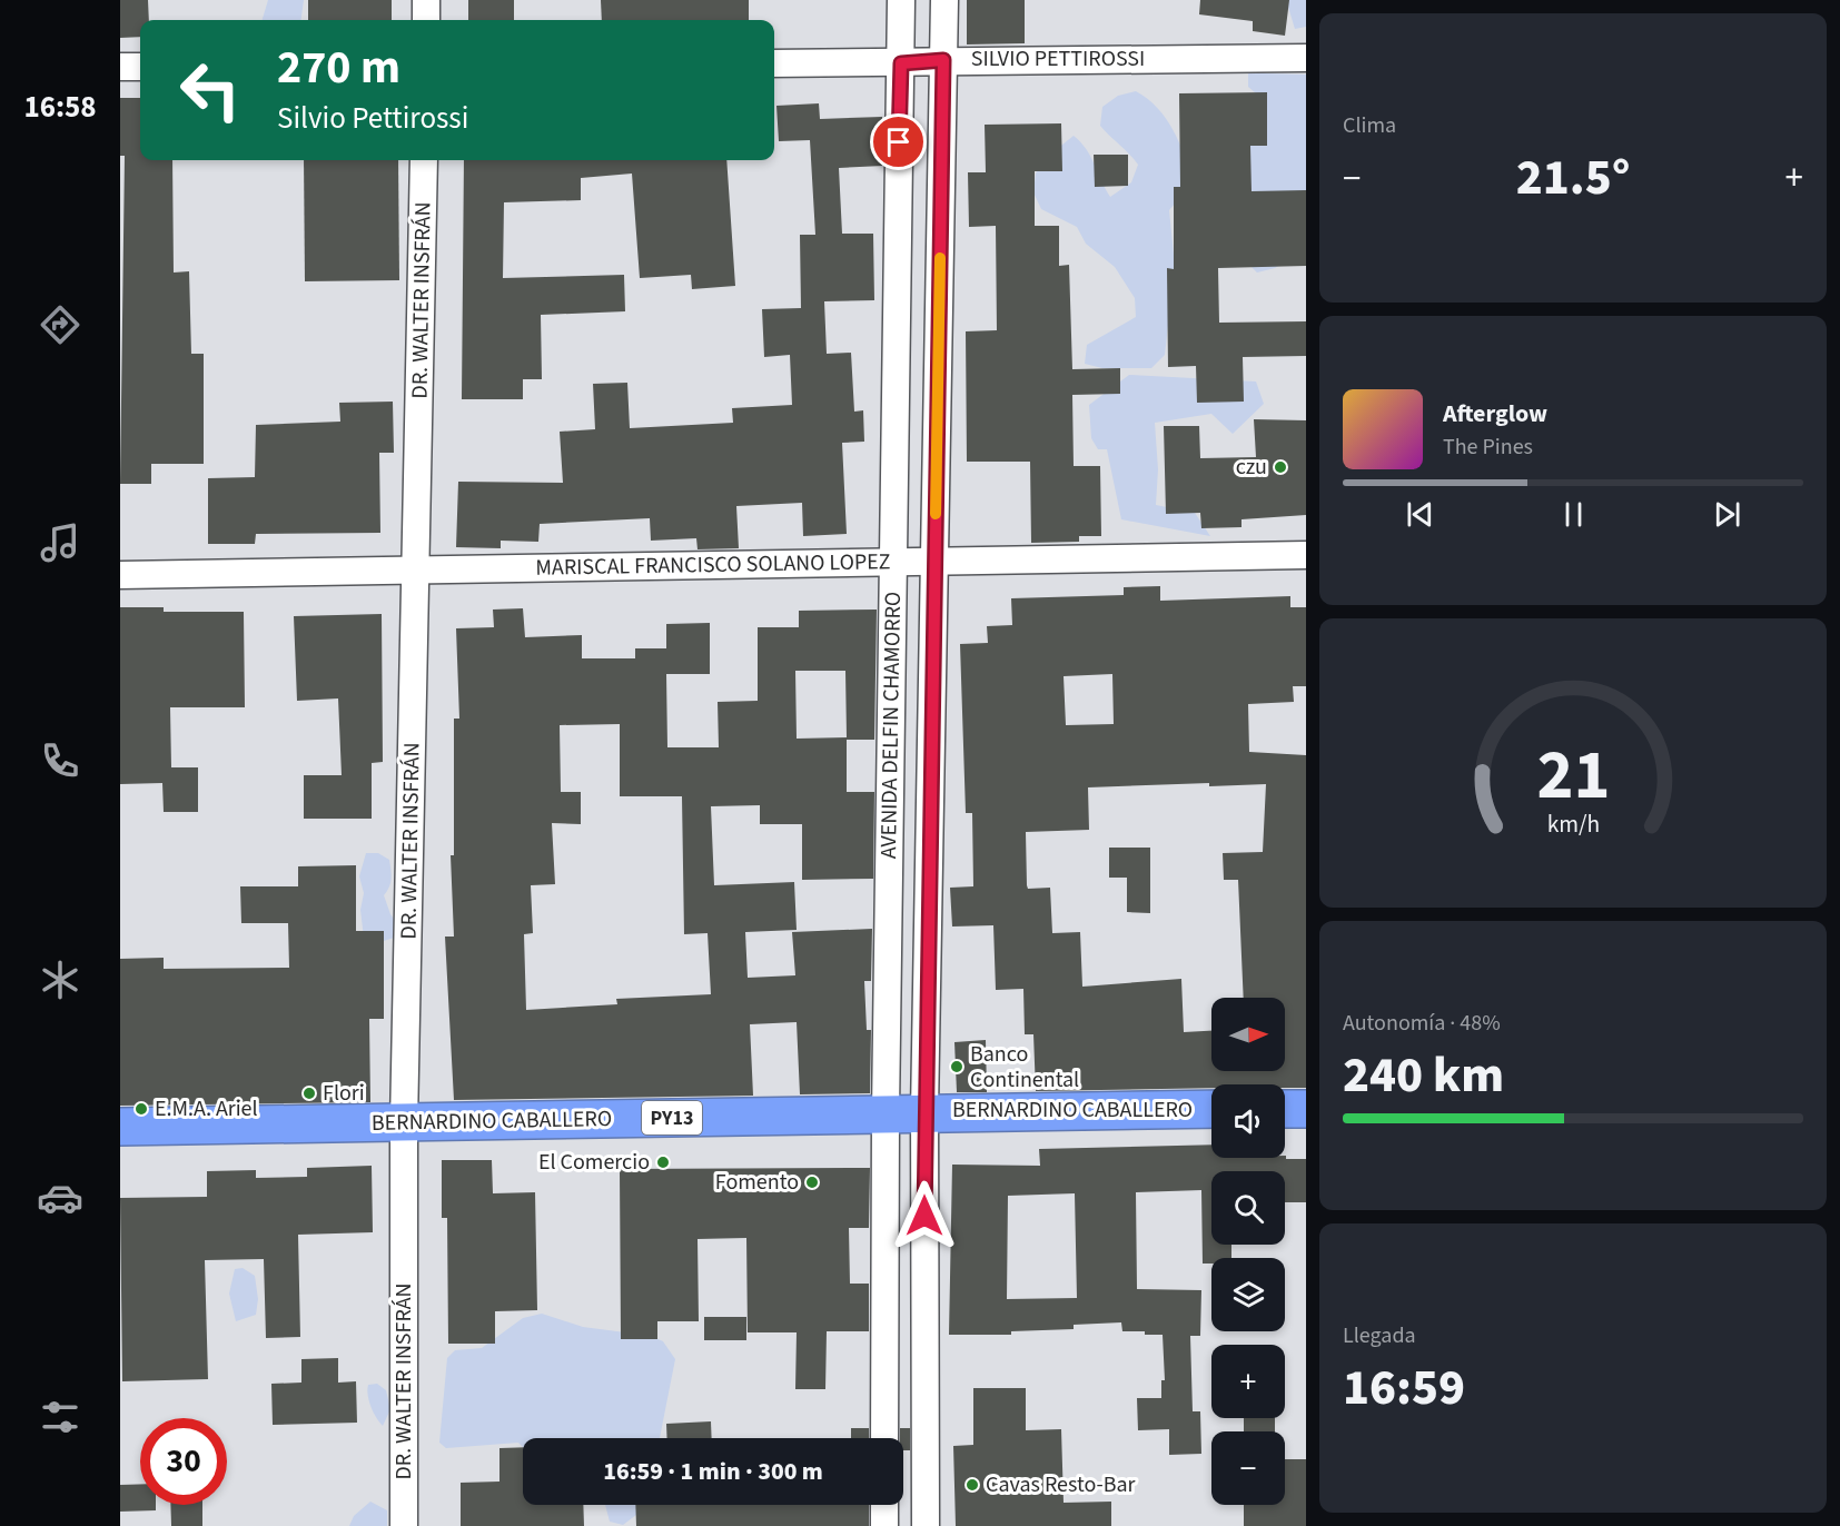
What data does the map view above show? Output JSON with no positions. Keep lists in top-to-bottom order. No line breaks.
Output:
{"streets":{"highway":["BERNARDINO CABALLERO","PY13"],"street":["SILVIO PETTIROSSI","DR. WALTER INSFRÁN","MARISCAL FRANCISCO SOLANO LOPEZ","AVENIDA DELFIN CHAMORRO"]},"crossings":[["SILVIO PETTIROSSI","AVENIDA DELFIN CHAMORRO"],["DR. WALTER INSFRÁN","MARISCAL FRANCISCO SOLANO LOPEZ"],["DR. WALTER INSFRÁN","BERNARDINO CABALLERO"],["MARISCAL FRANCISCO SOLANO LOPEZ","AVENIDA DELFIN CHAMORRO"],["AVENIDA DELFIN CHAMORRO","BERNARDINO CABALLERO"]],"places":["czu","Banco Continental","Flori","E.M.A. Ariel","El Comercio","Fomento","Cavas Resto-Bar"],"north":"right","page":{"tabs":"16:58","tile":["Clima",["Autonomía · 48%","240 km"],["Llegada","16:59"]],"turn":["270 m","Silvio Pettirossi"],"heat":["−","21.5°","+"],"song":["Afterglow","The Pines"],"map_buttons":["+","−"],"limit":"30","trip":"16:59 · 1 min · 300 m","gauge":["21","km/h"]}}
